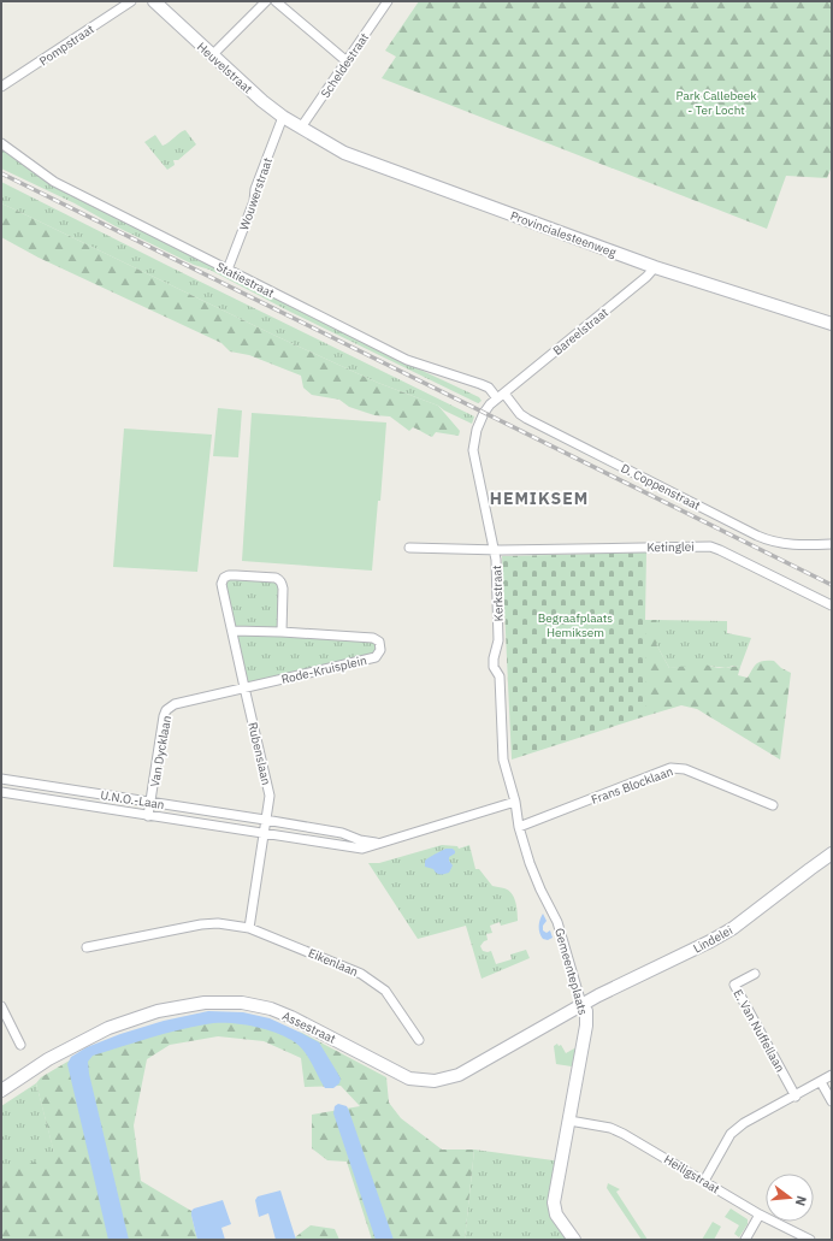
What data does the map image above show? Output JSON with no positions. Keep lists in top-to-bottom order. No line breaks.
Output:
{"streets":{"street":["Pompstraat","Scheldestraat","Heuvelstraat","Wouwerstraat","Provincialesteenweg","Statiestraat","Bareelstraat","D. Coppenstraat","Ketinglei","Kerkstraat","Rode-Kruisplein","Van Dycklaan","Rubenslaan","Frans Blocklaan","U.N.O.-Laan","Lindelei","Eikenlaan","Gemeenteplaats","Assestraat","E. Van Nuffellaan","Heiligstraat"]},"crossings":[["Scheldestraat","Heuvelstraat"],["Scheldestraat","Provincialesteenweg"],["Heuvelstraat","Wouwerstraat"],["Heuvelstraat","Provincialesteenweg"],["Wouwerstraat","Statiestraat"],["Provincialesteenweg","Bareelstraat"],["Statiestraat","Bareelstraat"],["Statiestraat","D. Coppenstraat"],["Statiestraat","Kerkstraat"],["Bareelstraat","D. Coppenstraat"],["Bareelstraat","Kerkstraat"],["D. Coppenstraat","Kerkstraat"],["Ketinglei","Kerkstraat"],["Kerkstraat","U.N.O.-Laan"],["Kerkstraat","Gemeenteplaats"],["Rode-Kruisplein","Van Dycklaan"],["Rode-Kruisplein","Rubenslaan"],["Van Dycklaan","Rubenslaan"],["Van Dycklaan","U.N.O.-Laan"],["Rubenslaan","U.N.O.-Laan"],["Frans Blocklaan","Gemeenteplaats"],["U.N.O.-Laan","Gemeenteplaats"],["Lindelei","Gemeenteplaats"],["Lindelei","Assestraat"],["Gemeenteplaats","Assestraat"],["Gemeenteplaats","Heiligstraat"]],"districts":["HEMIKSEM"],"parks":["Park Callebeek - Ter Locht","Begraafplaats Hemiksem"],"north":"right"}
